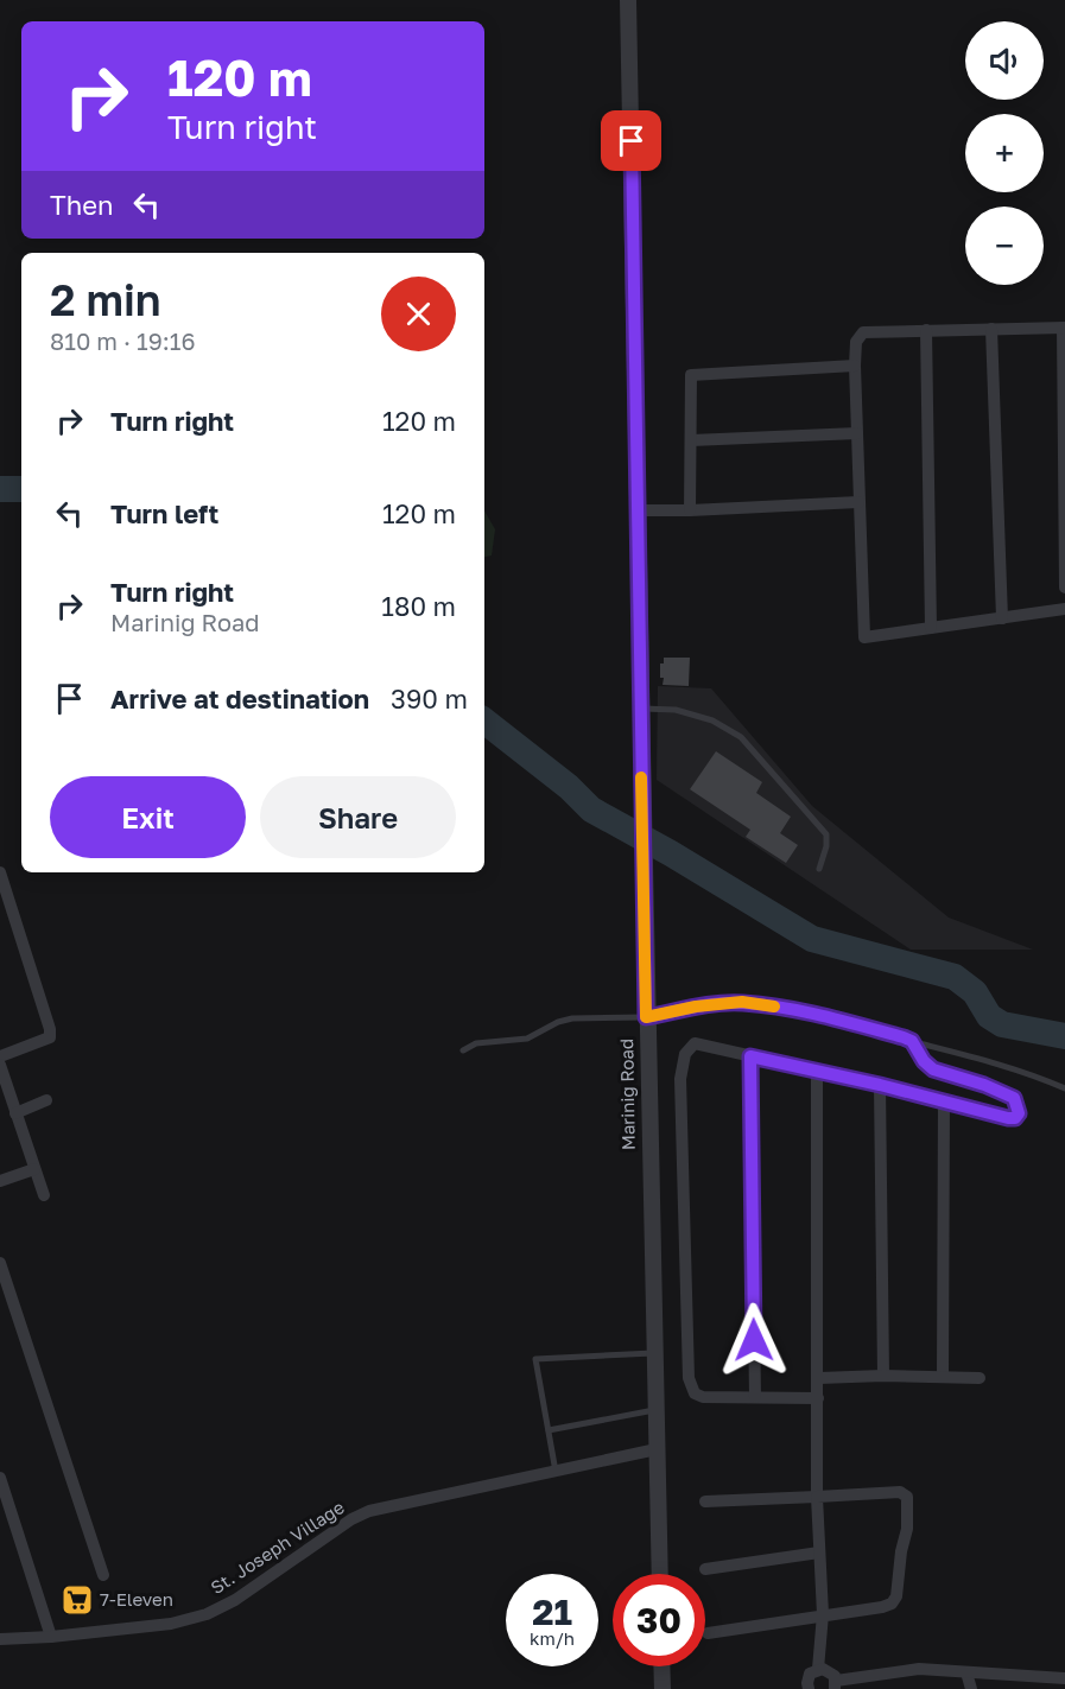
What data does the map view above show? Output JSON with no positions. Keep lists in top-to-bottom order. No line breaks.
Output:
{"streets":{"street":["Marinig Road","St. Joseph Village"]},"crossings":[["Marinig Road","St. Joseph Village"]],"places":{"supermarket":["7-Eleven"]},"page":{"map_buttons":["+","−"],"turn":["120 m","Turn right"],"then":"Then","heading":["2 min","810 m · 19:16"],"list":[{"name":"Turn right","value":"120 m"},{"name":"Turn left","value":"120 m"},{"name":"Turn right","note":"Marinig Road","value":"180 m"},{"name":"Arrive at destination","value":"390 m"}],"buttons":["Exit","Share"],"speed":"21 km/h","limit":"30"}}
